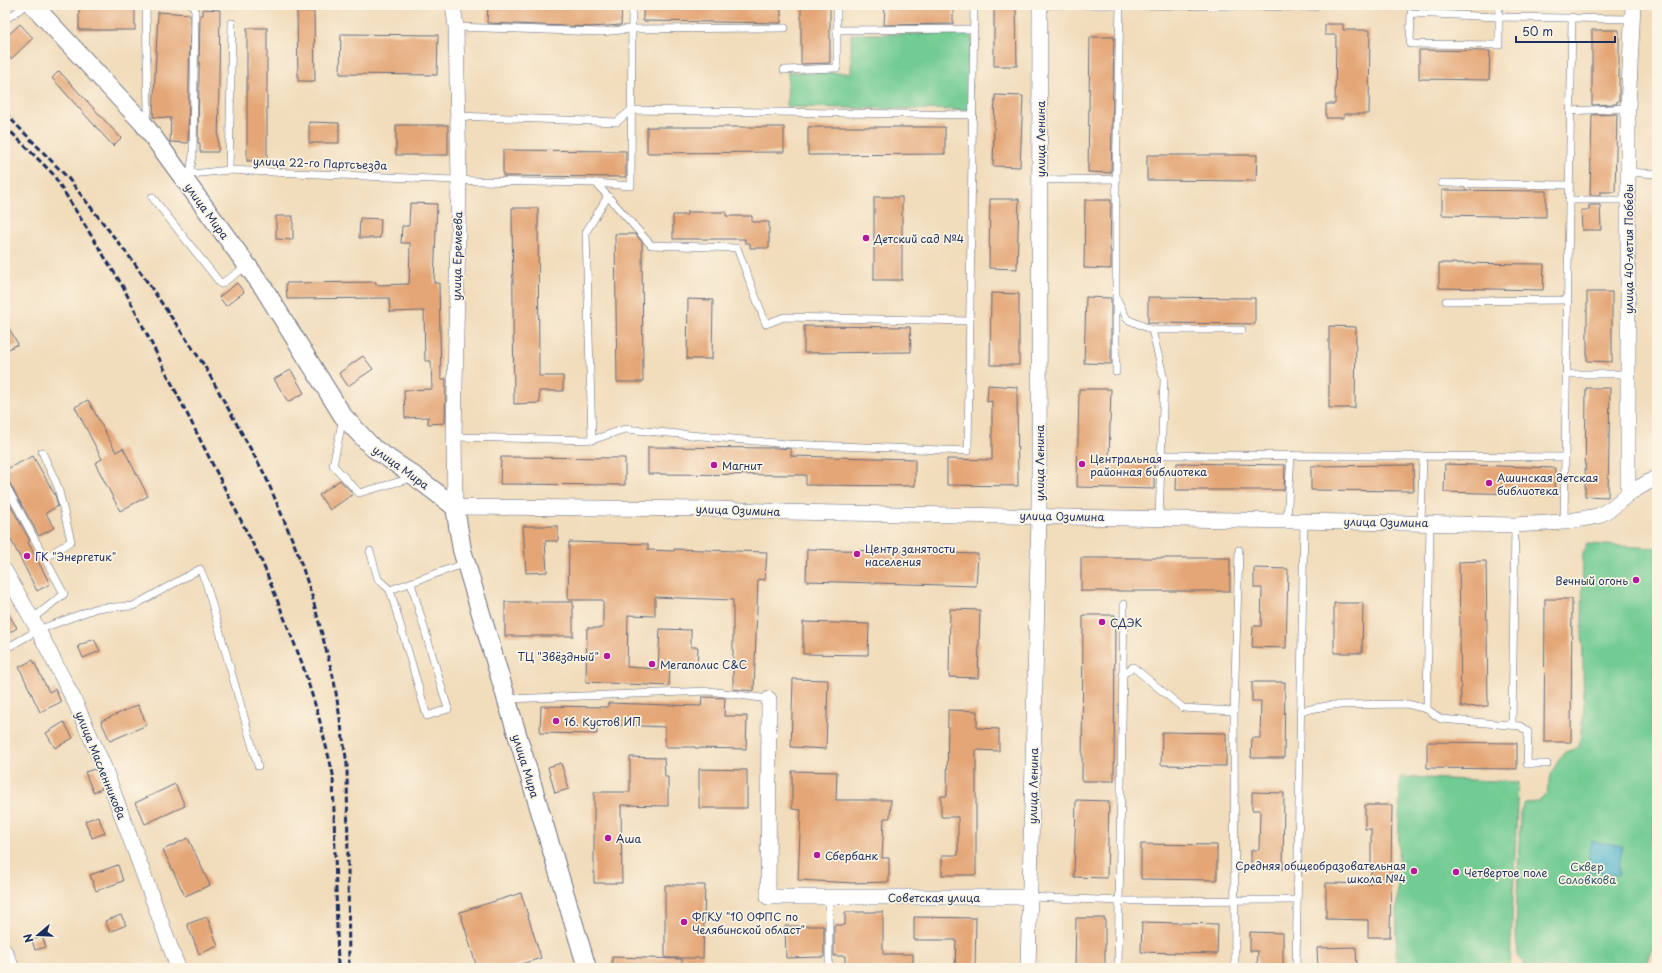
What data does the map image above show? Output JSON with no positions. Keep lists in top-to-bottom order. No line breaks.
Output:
{"streets":{"street":["улица Ленина","улица Мира","улица 40-летия Победы","улица Еремеева","улица Озимина","улица Масленникова","Советская улица"],"lane":["улица 22-го Партсъезда"]},"crossings":[["улица Ленина","улица Озимина"],["улица Ленина","Советская улица"],["улица 22-го Партсъезда","улица Мира"],["улица 22-го Партсъезда","улица Еремеева"],["улица Мира","улица Еремеева"],["улица Мира","улица Озимина"],["улица 40-летия Победы","улица Озимина"],["улица Еремеева","улица Озимина"]],"parks":["Сквер Соловкова"],"places":["Детский сад №4","Центральная районная библиотека","Магнит","Ашинская детская библиотека","Центр занятости населения","ГК \"Энергетик\"","Вечный огонь","СДЭК","ТЦ \"Звёздный\"","Мегаполис C&C","16. Кустов ИП","Аша","Сбербанк","Средняя общеобразовательная школа №4","Четвертое поле","ФГКУ \"10 ОФПС по Челябинской област\""],"scale_bar":"50 m","north":"left"}
